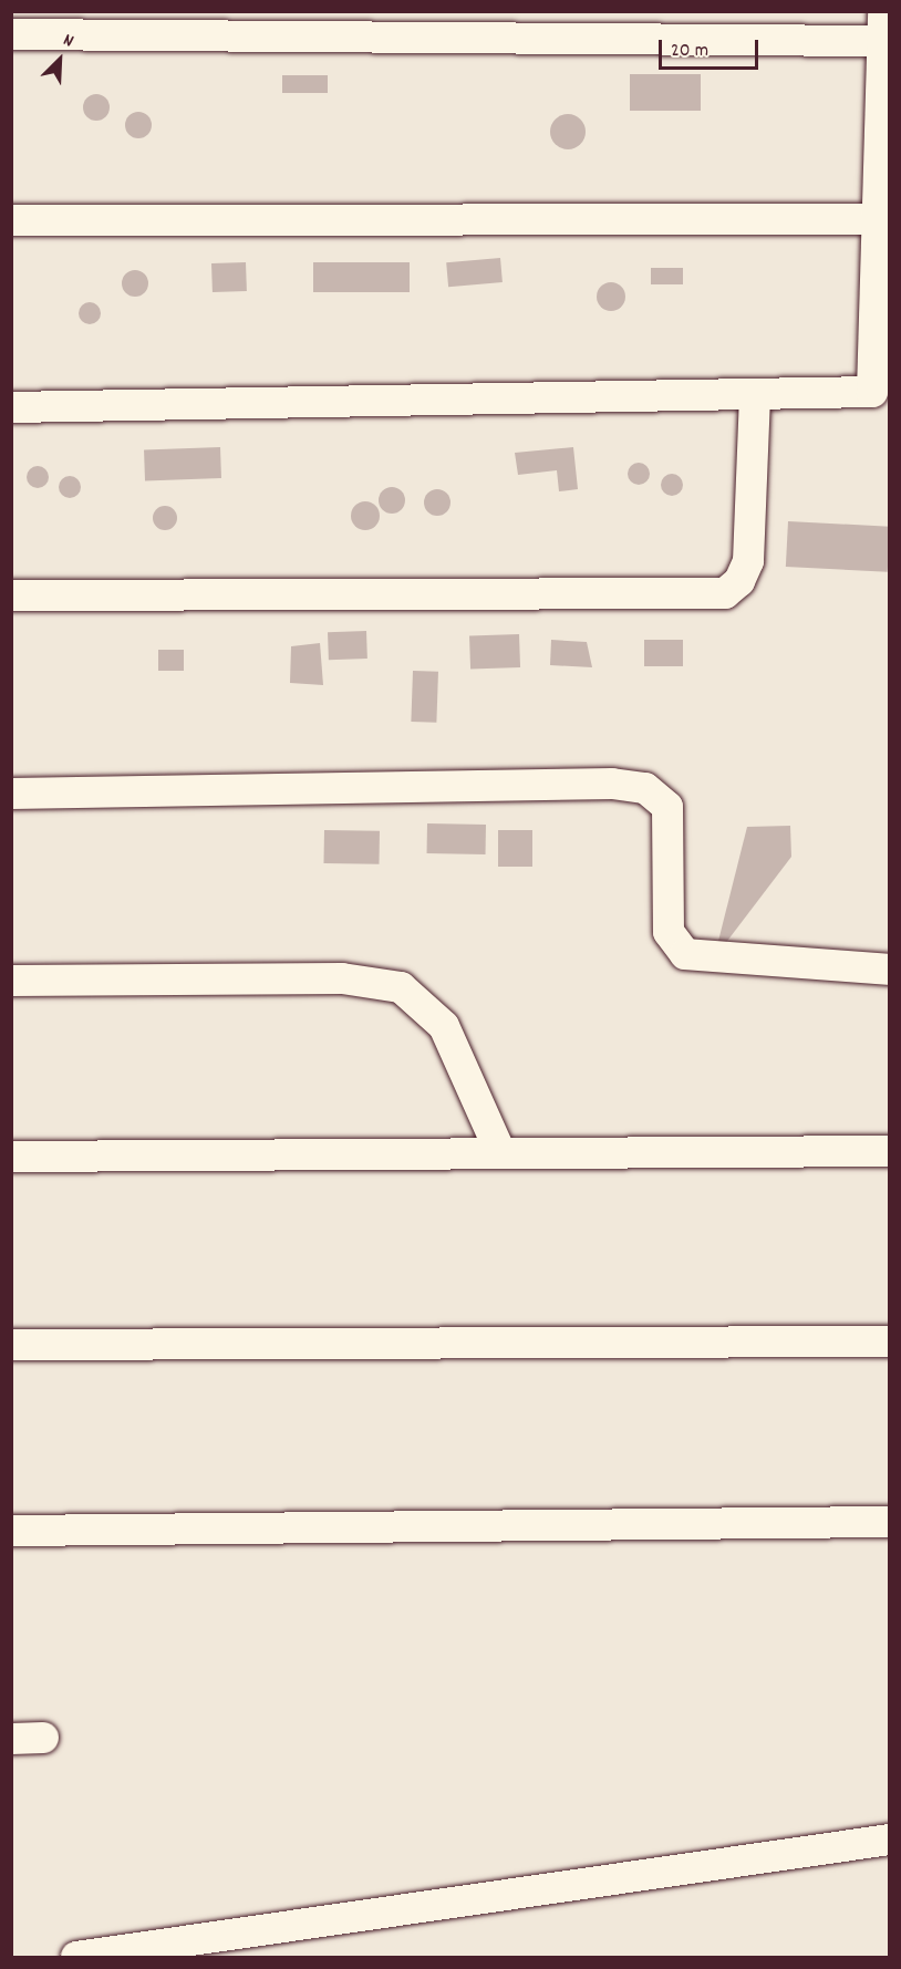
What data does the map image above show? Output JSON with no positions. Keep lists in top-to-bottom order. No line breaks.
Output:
{"scale_bar":"20 m","north":"top right"}
